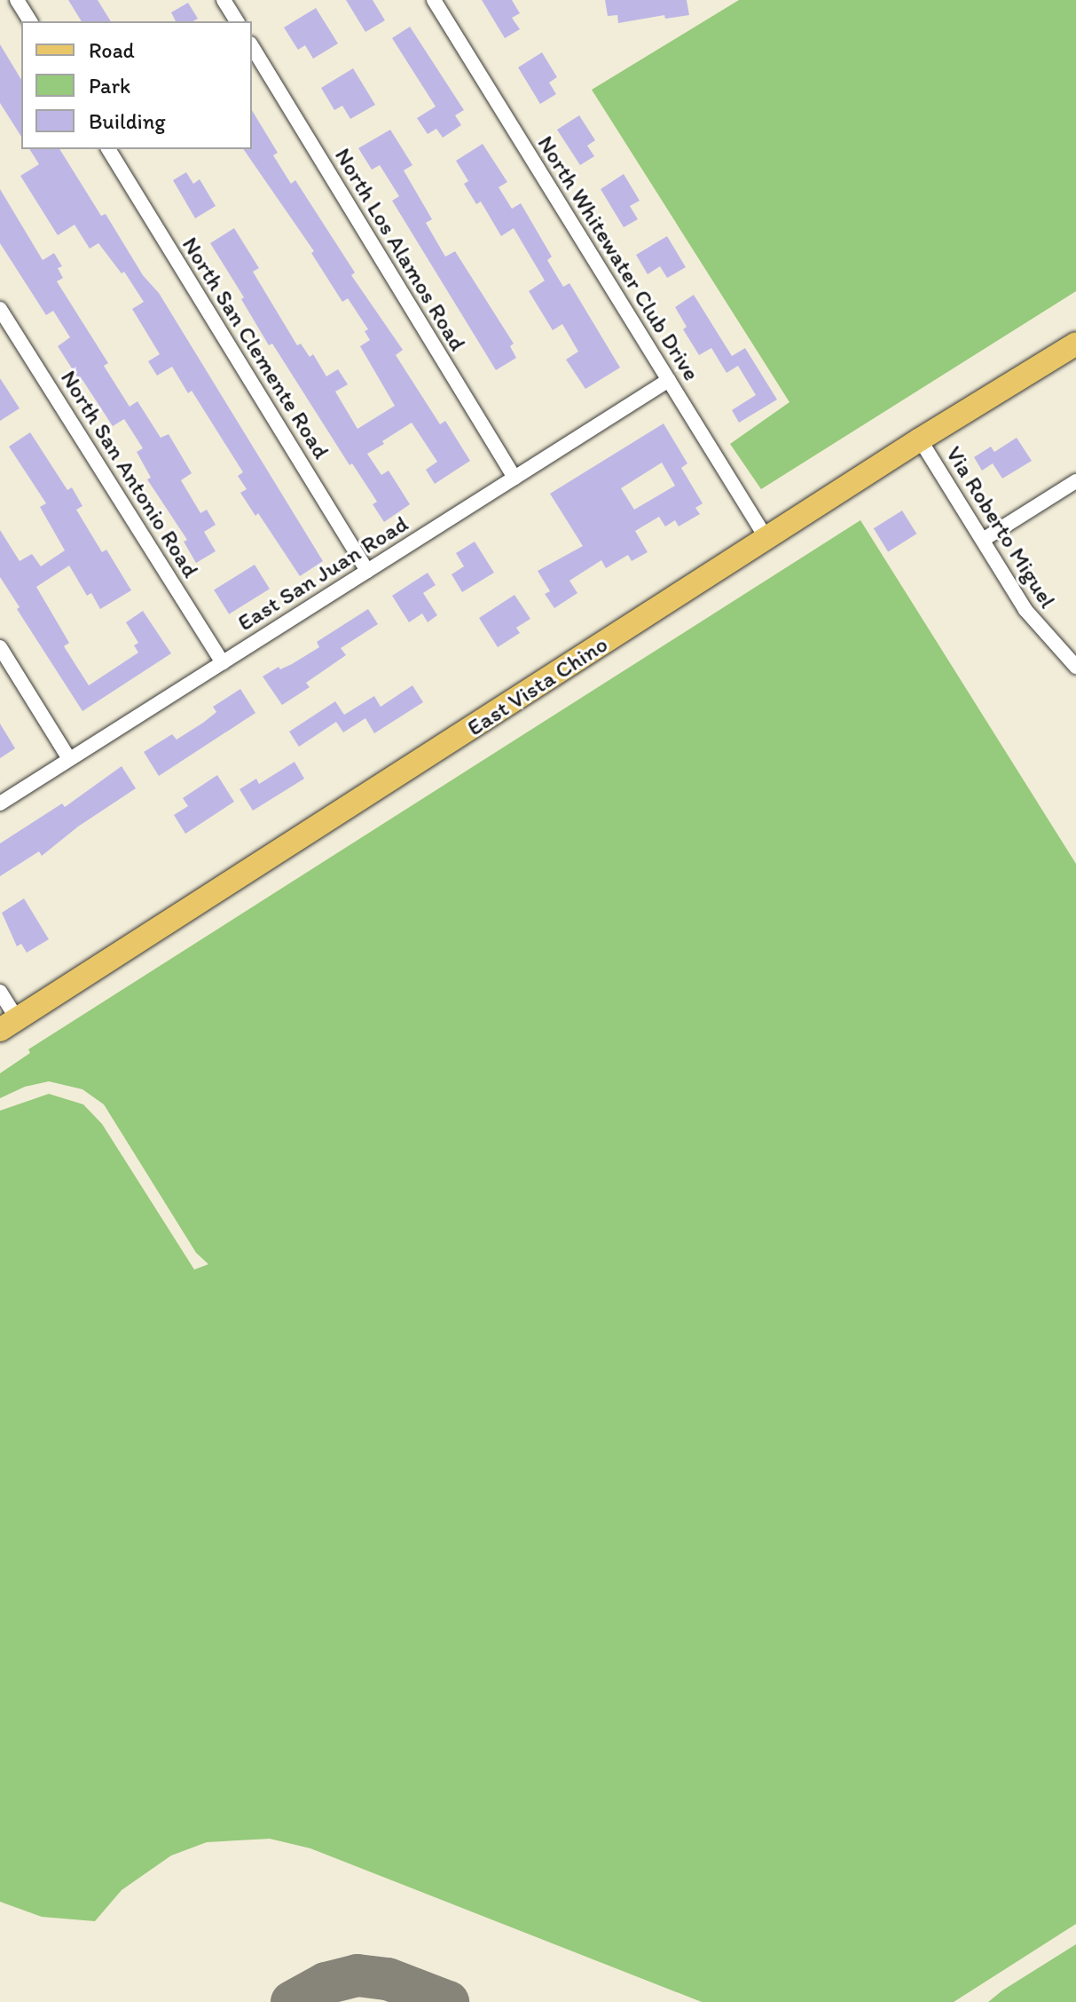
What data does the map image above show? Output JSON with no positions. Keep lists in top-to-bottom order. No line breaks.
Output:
{"streets":{"main road":["East Vista Chino"],"street":["North Los Alamos Road","North Whitewater Club Drive","North San Clemente Road","North San Antonio Road","Via Roberto Miguel","East San Juan Road"]},"crossings":[["North Los Alamos Road","East San Juan Road"],["North Whitewater Club Drive","East San Juan Road"],["North Whitewater Club Drive","East Vista Chino"],["North San Clemente Road","East San Juan Road"],["North San Antonio Road","East San Juan Road"],["Via Roberto Miguel","East Vista Chino"]],"legend":["Road","Park","Building"]}
